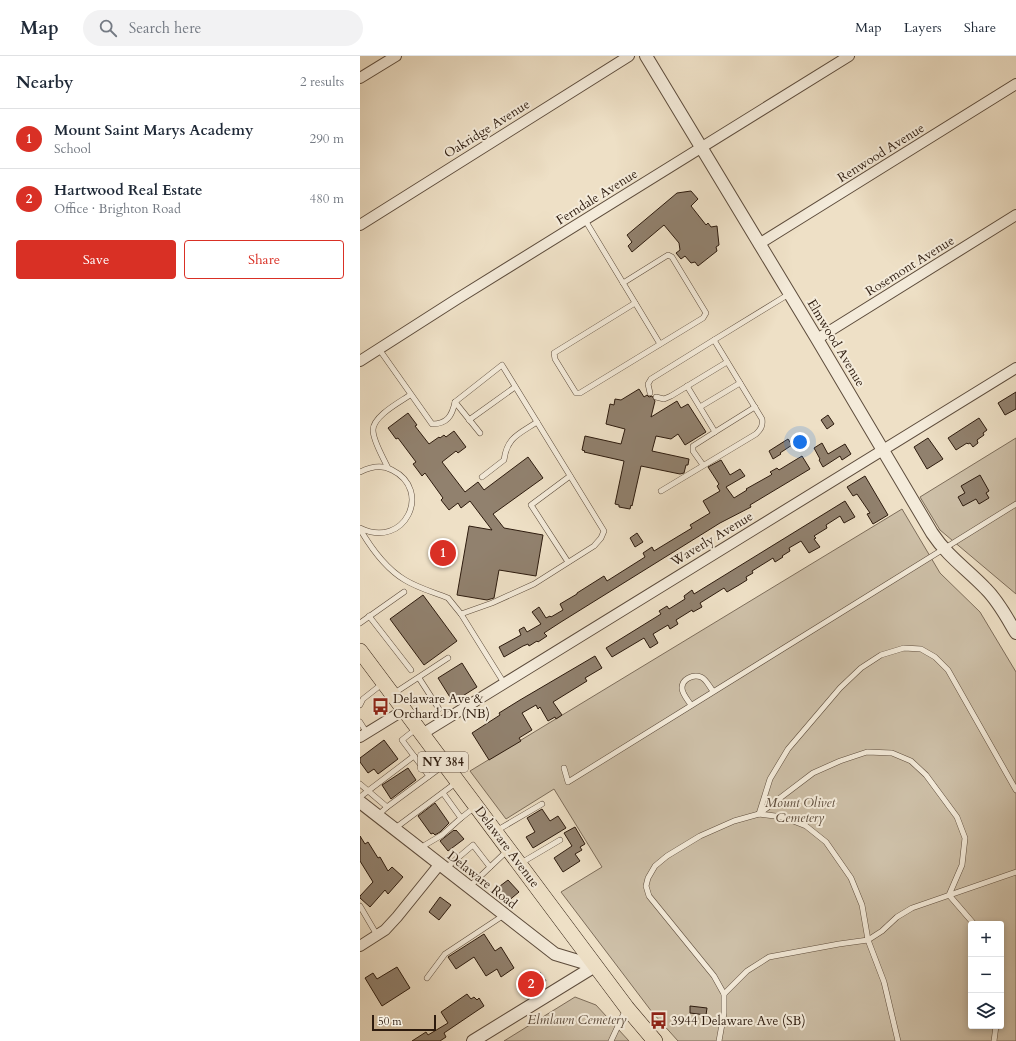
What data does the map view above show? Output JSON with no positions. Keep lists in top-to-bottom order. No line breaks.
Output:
{"streets":{"main road":["NY 384","Delaware Avenue"],"street":["Oakridge Avenue","Renwood Avenue","Ferndale Avenue","Rosemont Avenue","Elmwood Avenue","Waverly Avenue","Delaware Road"]},"crossings":[["Renwood Avenue","Elmwood Avenue"],["Ferndale Avenue","Elmwood Avenue"],["Rosemont Avenue","Elmwood Avenue"],["Elmwood Avenue","Waverly Avenue"],["Waverly Avenue","Delaware Avenue"],["Delaware Avenue","Delaware Road"]],"parks":["Mount Olivet Cemetery","Elmlawn Cemetery"],"places":{"bus stop":["Delaware Ave & Orchard Dr (NB)","3944 Delaware Ave (SB)"]},"scale_bar":"50 m","page":{"header":"Map","search":"Search here","nav":["Map","Layers","Share"],"heading":["Nearby","2 results"],"list":[{"mark":"1","name":"Mount Saint Marys Academy","note":"School","value":"290 m"},{"mark":"2","name":"Hartwood Real Estate","note":"Office · Brighton Road","value":"480 m"}],"buttons":["Save","Share"],"pins":["1","2"],"map_buttons":["+","−"],"scale":"50 m"}}
